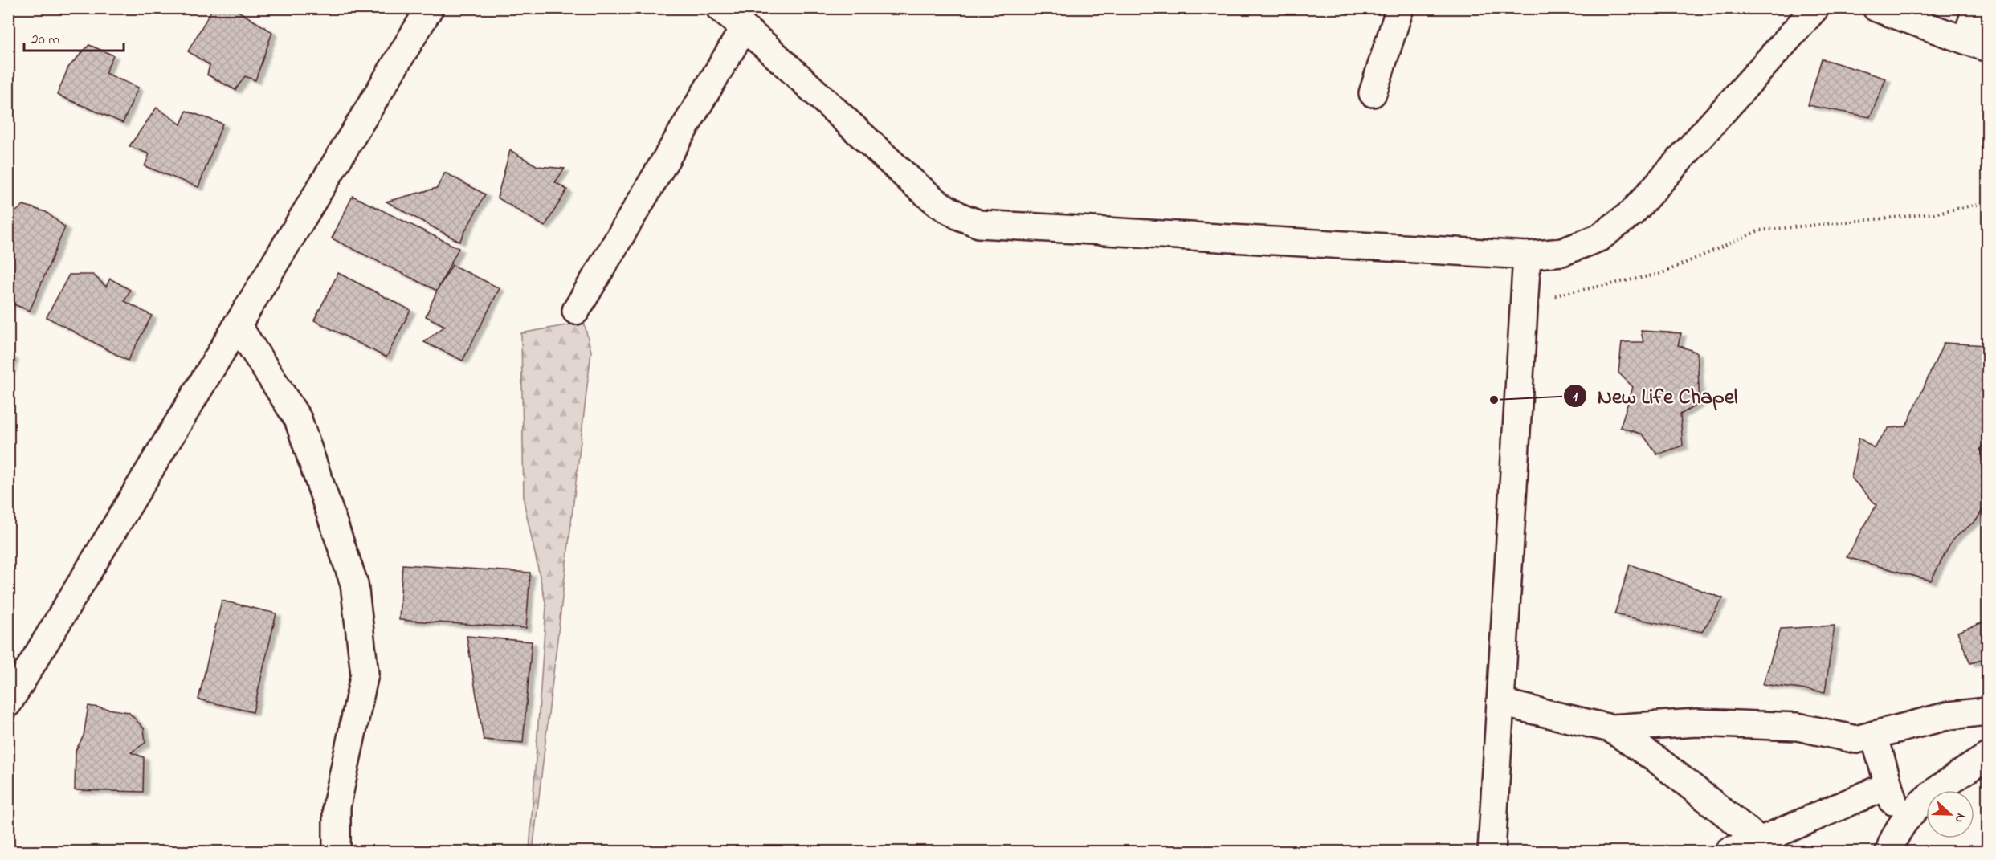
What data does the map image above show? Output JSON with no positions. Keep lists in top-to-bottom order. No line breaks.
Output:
{"places":["New Life Chapel"],"scale_bar":"20 m","north":"right"}
